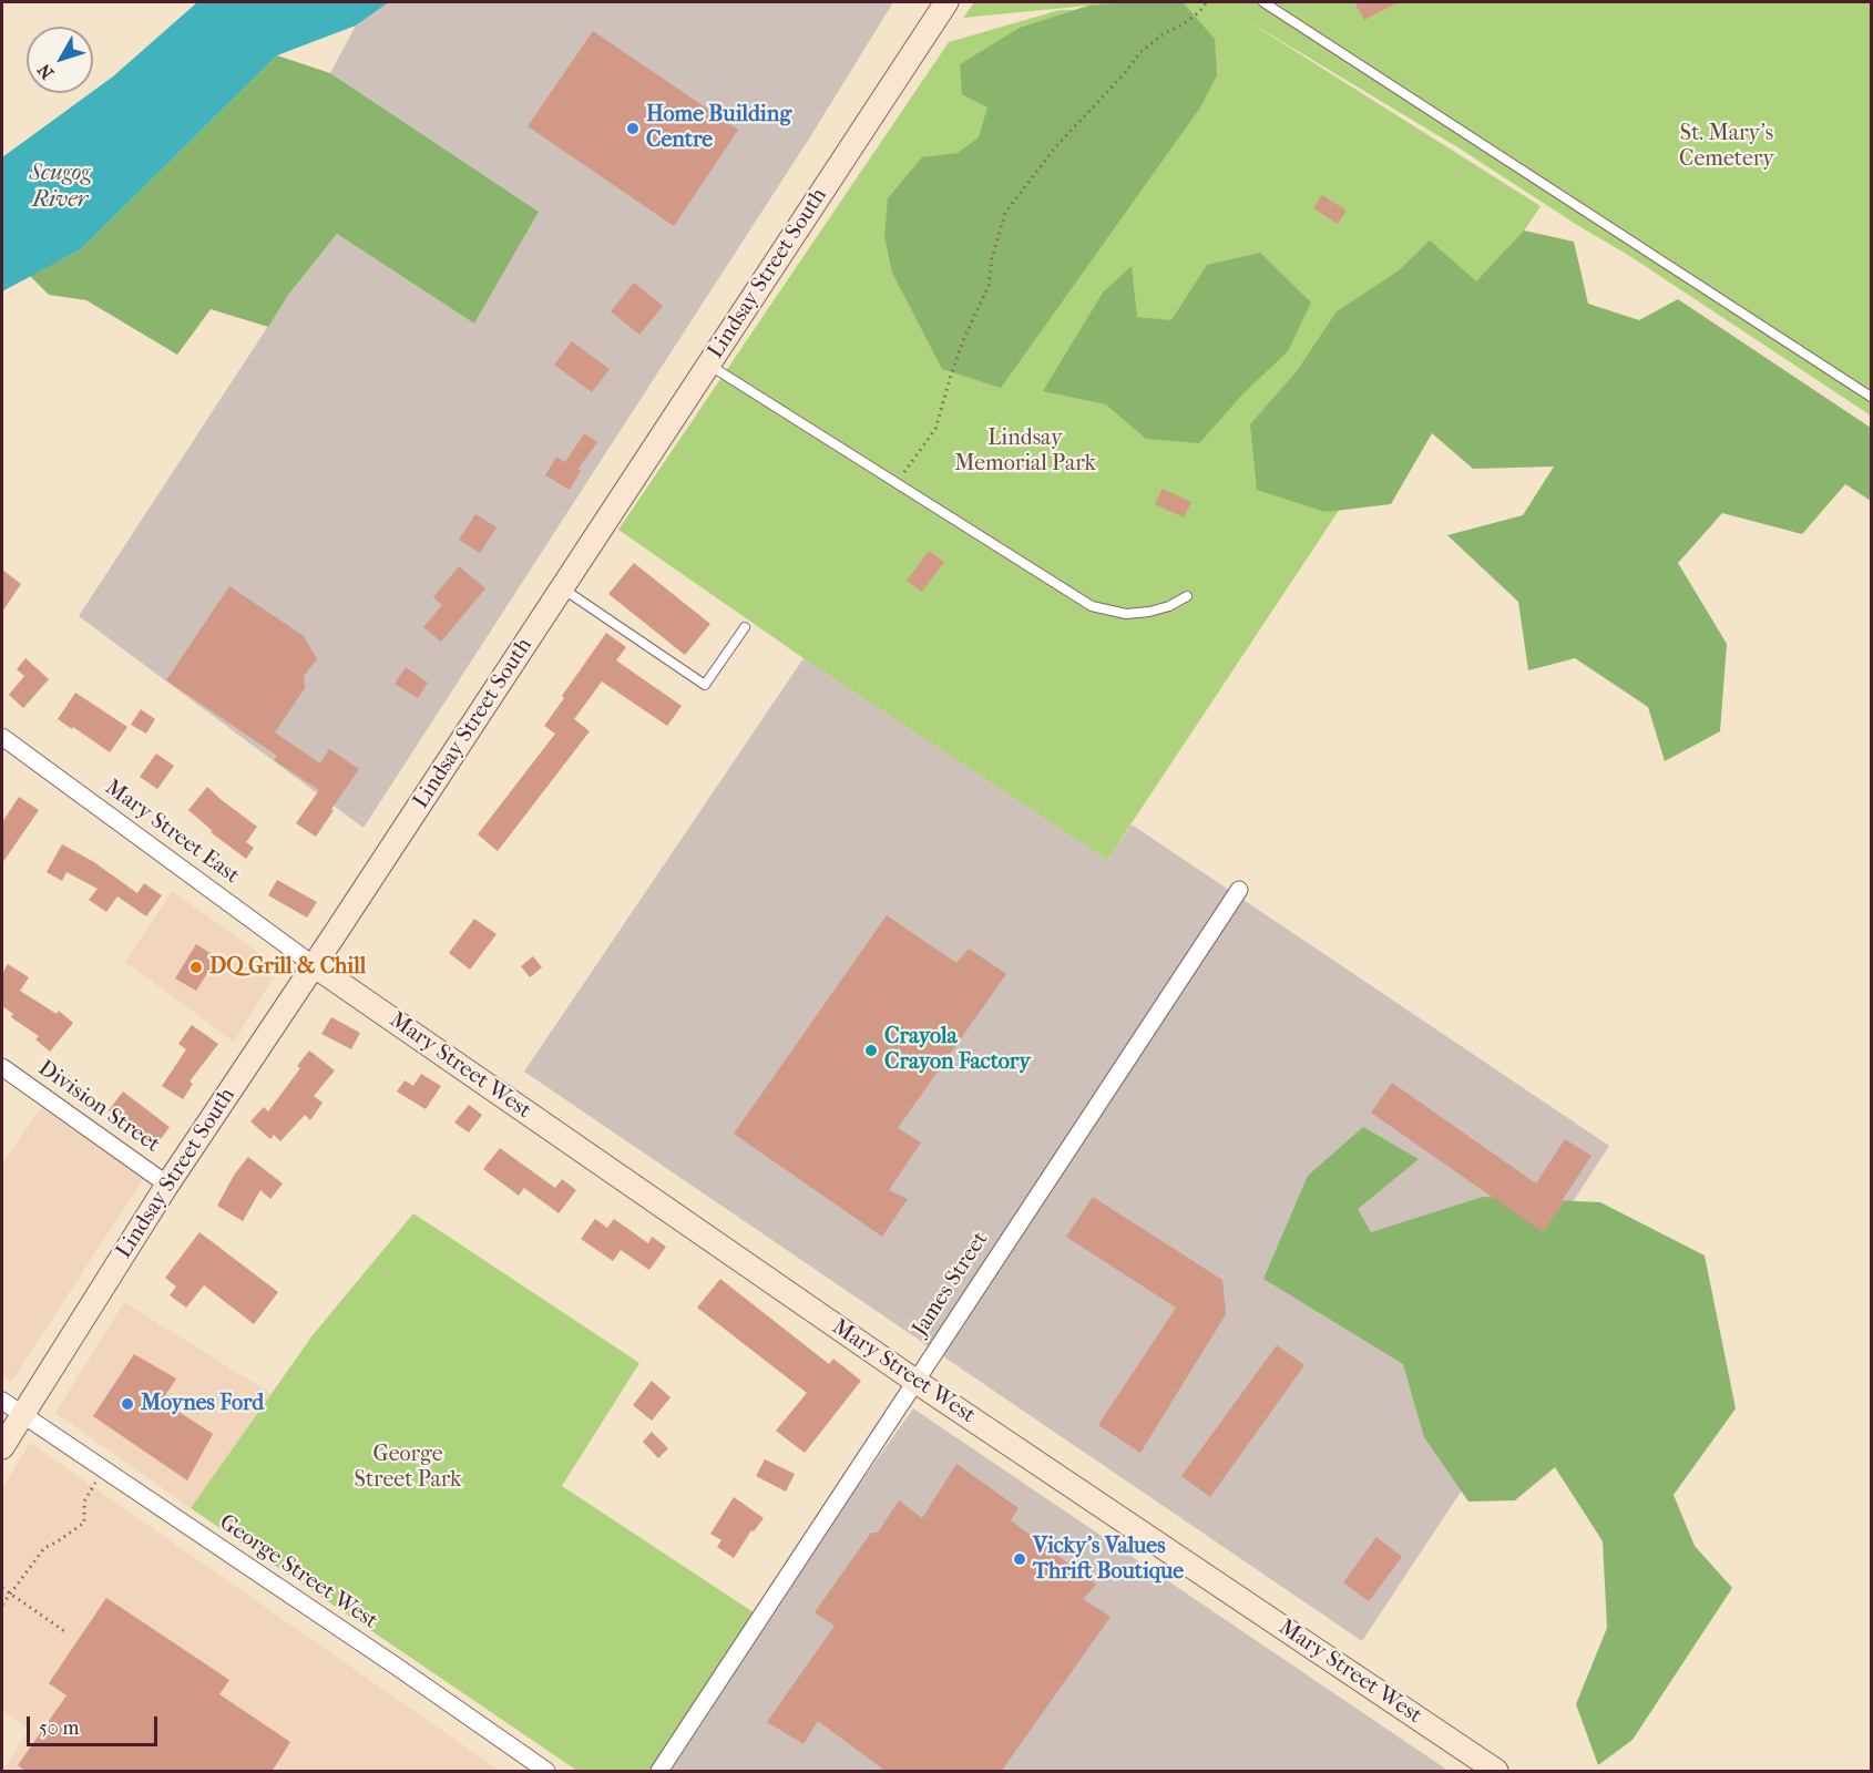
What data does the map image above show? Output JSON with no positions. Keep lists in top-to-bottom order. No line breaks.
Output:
{"streets":{"main road":["Lindsay Street South","Mary Street West"],"street":["Mary Street East","Division Street","James Street","George Street West"]},"crossings":[["Lindsay Street South","Mary Street East"],["Lindsay Street South","Mary Street West"],["Lindsay Street South","Division Street"],["Lindsay Street South","George Street West"],["Mary Street East","Mary Street West"],["Mary Street West","James Street"]],"water":["Scugog River"],"parks":["St. Mary's Cemetery","Lindsay Memorial Park","George Street Park"],"places":["Home Building Centre","DQ Grill & Chill","Crayola Crayon Factory","Moynes Ford","Vicky's Values Thrift Boutique"],"scale_bar":"50 m","north":"bottom left"}
